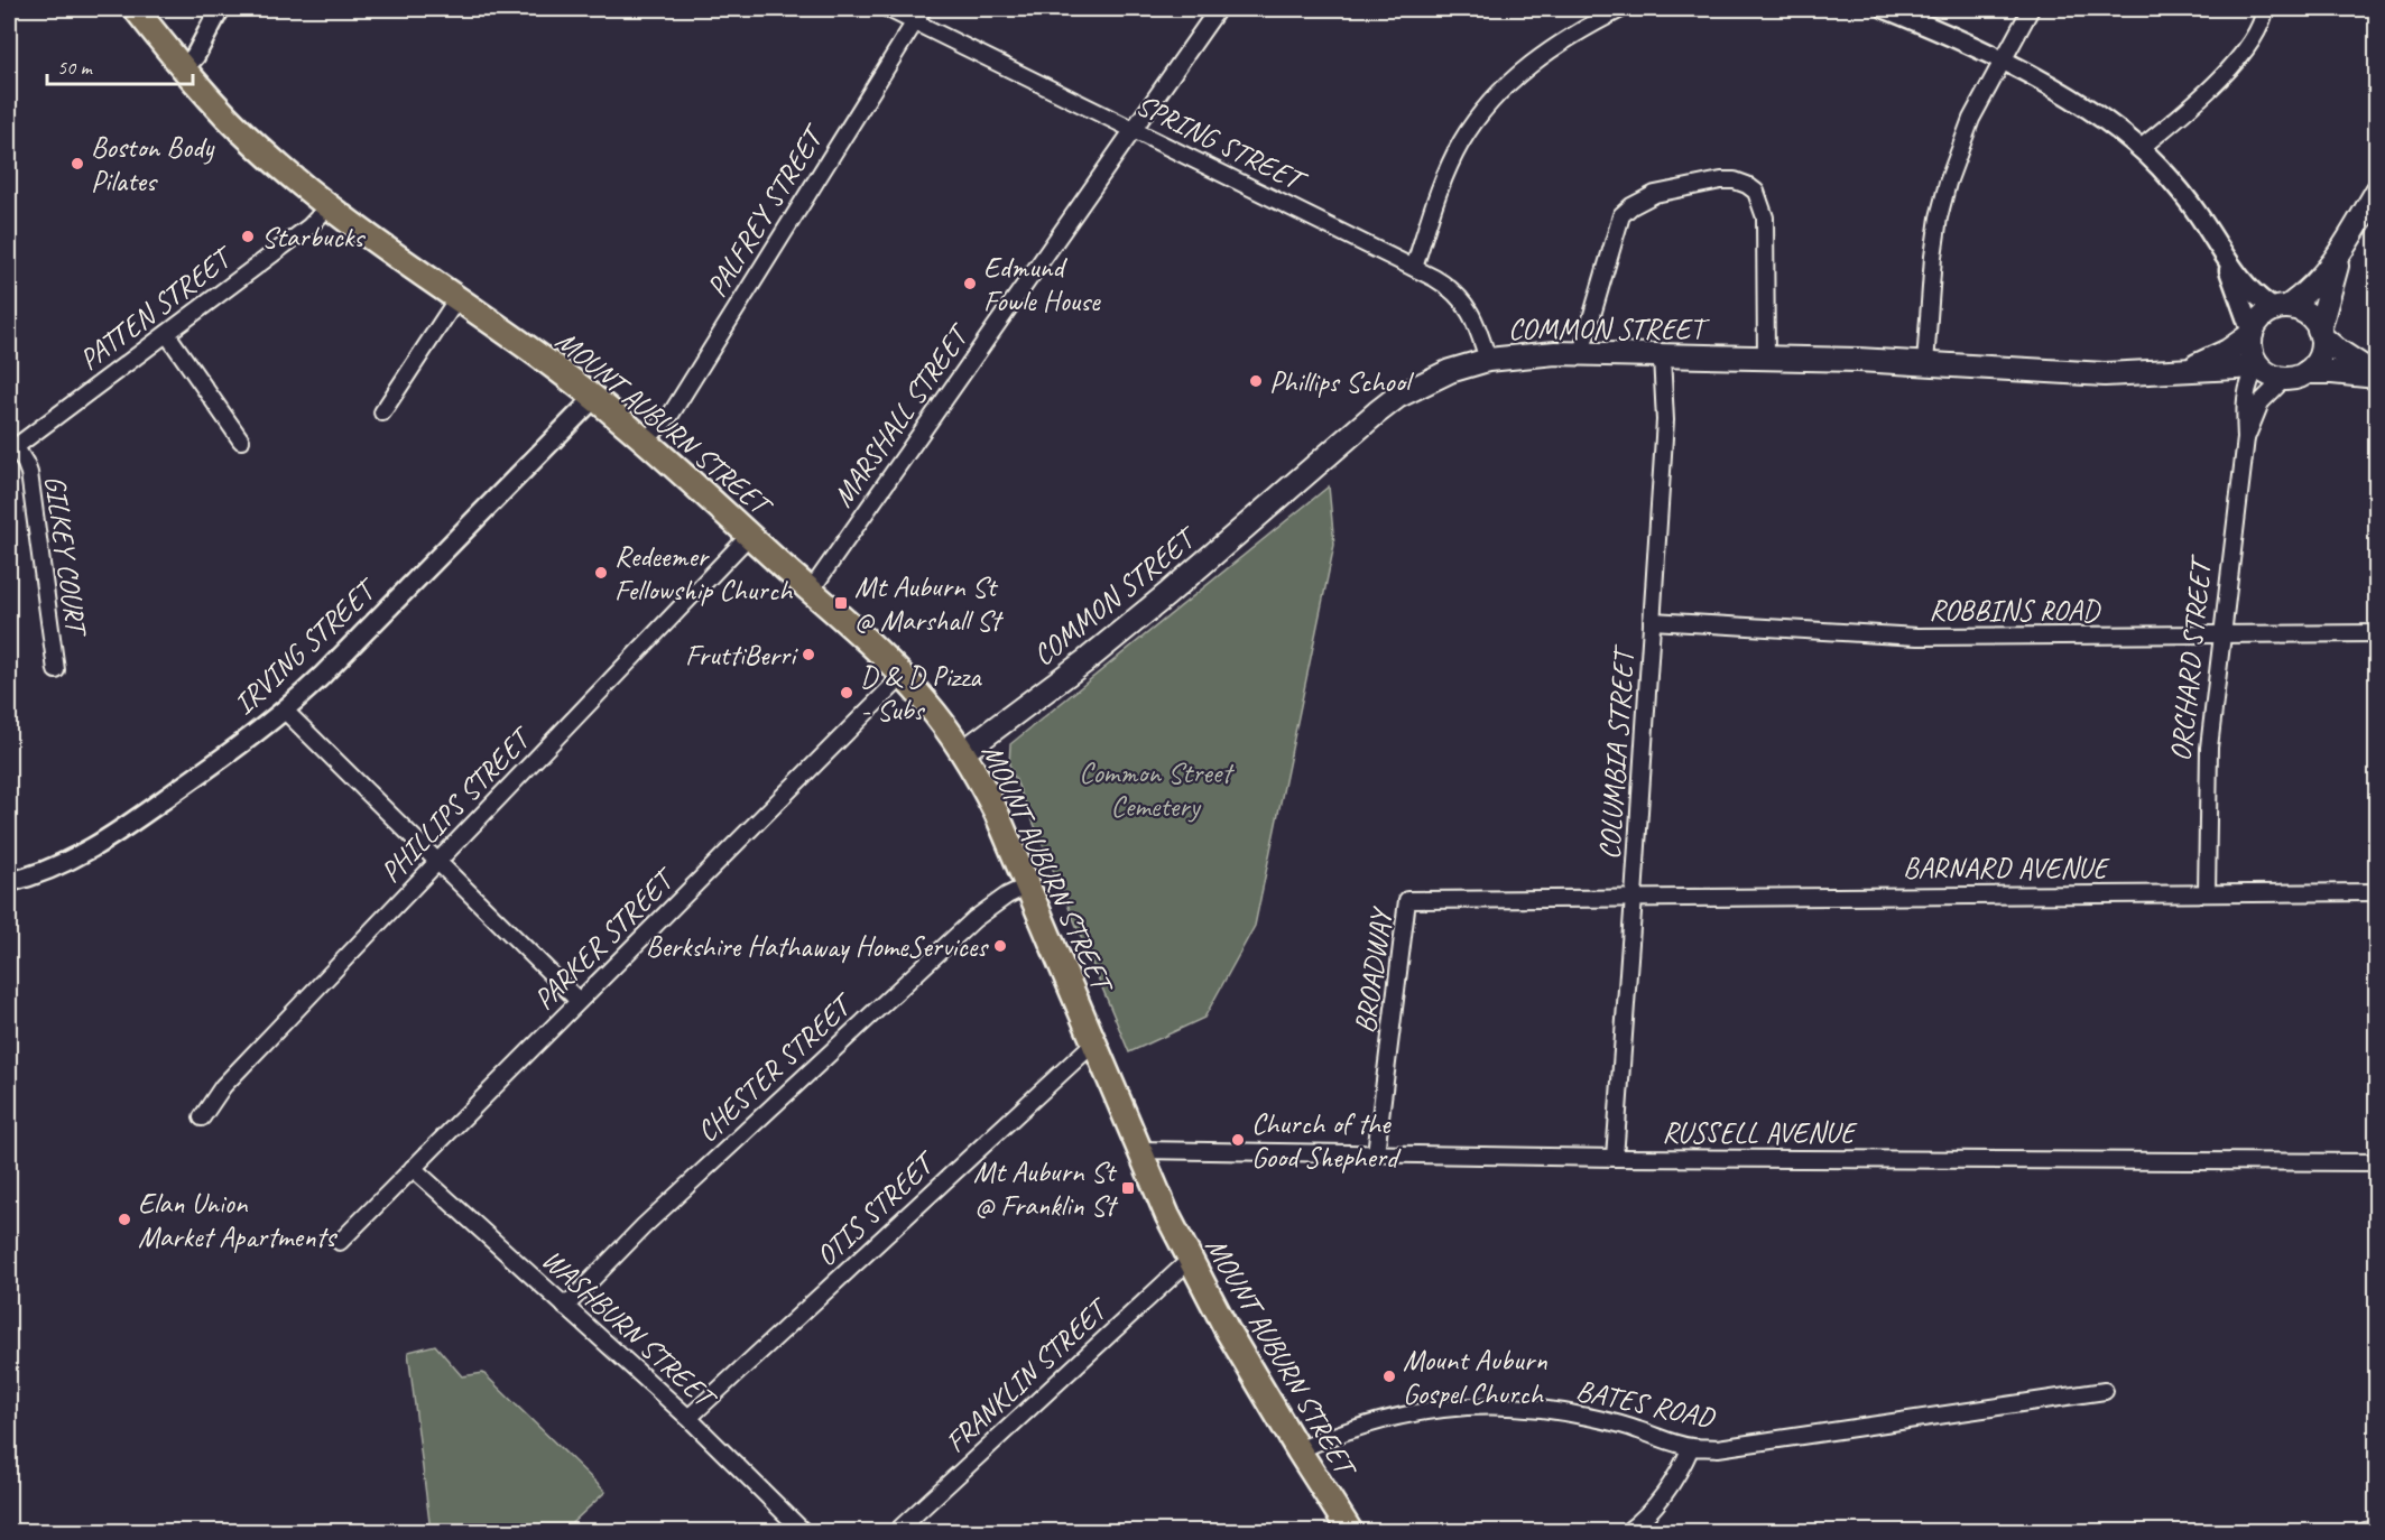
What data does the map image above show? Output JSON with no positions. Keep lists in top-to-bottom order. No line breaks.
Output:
{"streets":{"main road":["COMMON STREET","MOUNT AUBURN STREET"],"street":["SPRING STREET","PALFREY STREET","PATTEN STREET","MARSHALL STREET","GILKEY COURT","ROBBINS ROAD","IRVING STREET","ORCHARD STREET","COLUMBIA STREET","PHILLIPS STREET","BARNARD AVENUE","PARKER STREET","BROADWAY","CHESTER STREET","RUSSELL AVENUE","OTIS STREET","WASHBURN STREET","FRANKLIN STREET","BATES ROAD"]},"crossings":[["SPRING STREET","PALFREY STREET"],["SPRING STREET","COMMON STREET"],["SPRING STREET","MARSHALL STREET"],["PALFREY STREET","MOUNT AUBURN STREET"],["PATTEN STREET","MOUNT AUBURN STREET"],["PATTEN STREET","GILKEY COURT"],["COMMON STREET","MOUNT AUBURN STREET"],["COMMON STREET","ORCHARD STREET"],["COMMON STREET","COLUMBIA STREET"],["MARSHALL STREET","MOUNT AUBURN STREET"],["MOUNT AUBURN STREET","IRVING STREET"],["MOUNT AUBURN STREET","PHILLIPS STREET"],["MOUNT AUBURN STREET","PARKER STREET"],["MOUNT AUBURN STREET","CHESTER STREET"],["MOUNT AUBURN STREET","RUSSELL AVENUE"],["MOUNT AUBURN STREET","OTIS STREET"],["MOUNT AUBURN STREET","FRANKLIN STREET"],["MOUNT AUBURN STREET","BATES ROAD"],["ROBBINS ROAD","ORCHARD STREET"],["ROBBINS ROAD","COLUMBIA STREET"],["ORCHARD STREET","BARNARD AVENUE"],["COLUMBIA STREET","BARNARD AVENUE"],["COLUMBIA STREET","BROADWAY"],["COLUMBIA STREET","RUSSELL AVENUE"],["BARNARD AVENUE","BROADWAY"],["PARKER STREET","WASHBURN STREET"],["BROADWAY","RUSSELL AVENUE"],["CHESTER STREET","WASHBURN STREET"],["OTIS STREET","WASHBURN STREET"]],"parks":["Common Street Cemetery"],"places":{"other":["Boston Body Pilates","Starbucks","Edmund Fowle House","Phillips School","Redeemer Fellowship Church","FruttiBerri","D & D Pizza - Subs","Berkshire Hathaway HomeServices","Church of the Good Shepherd","Elan Union Market Apartments","Mount Auburn Gospel Church"],"transit":["Mt Auburn St @ Marshall St","Mt Auburn St @ Franklin St"]},"scale_bar":"50 m"}
